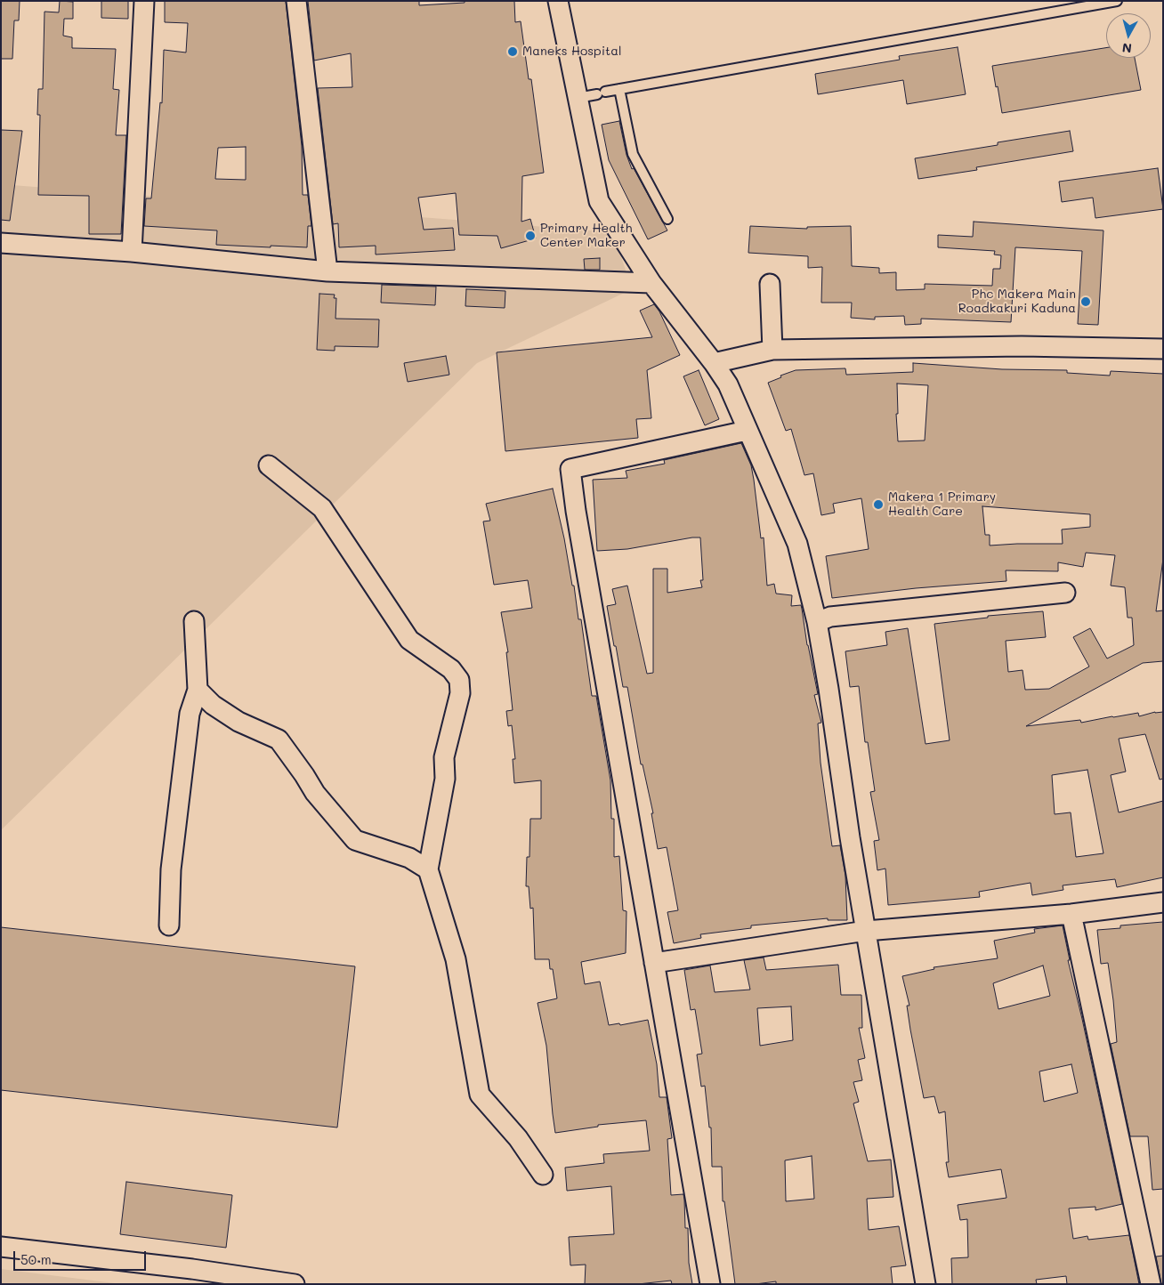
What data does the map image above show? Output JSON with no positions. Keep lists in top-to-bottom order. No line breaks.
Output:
{"places":["Maneks Hospital","Primary Health Center Maker","Phc Makera Main Roadkakuri Kaduna","Makera 1 Primary Health Care"],"scale_bar":"50 m","north":"bottom"}
